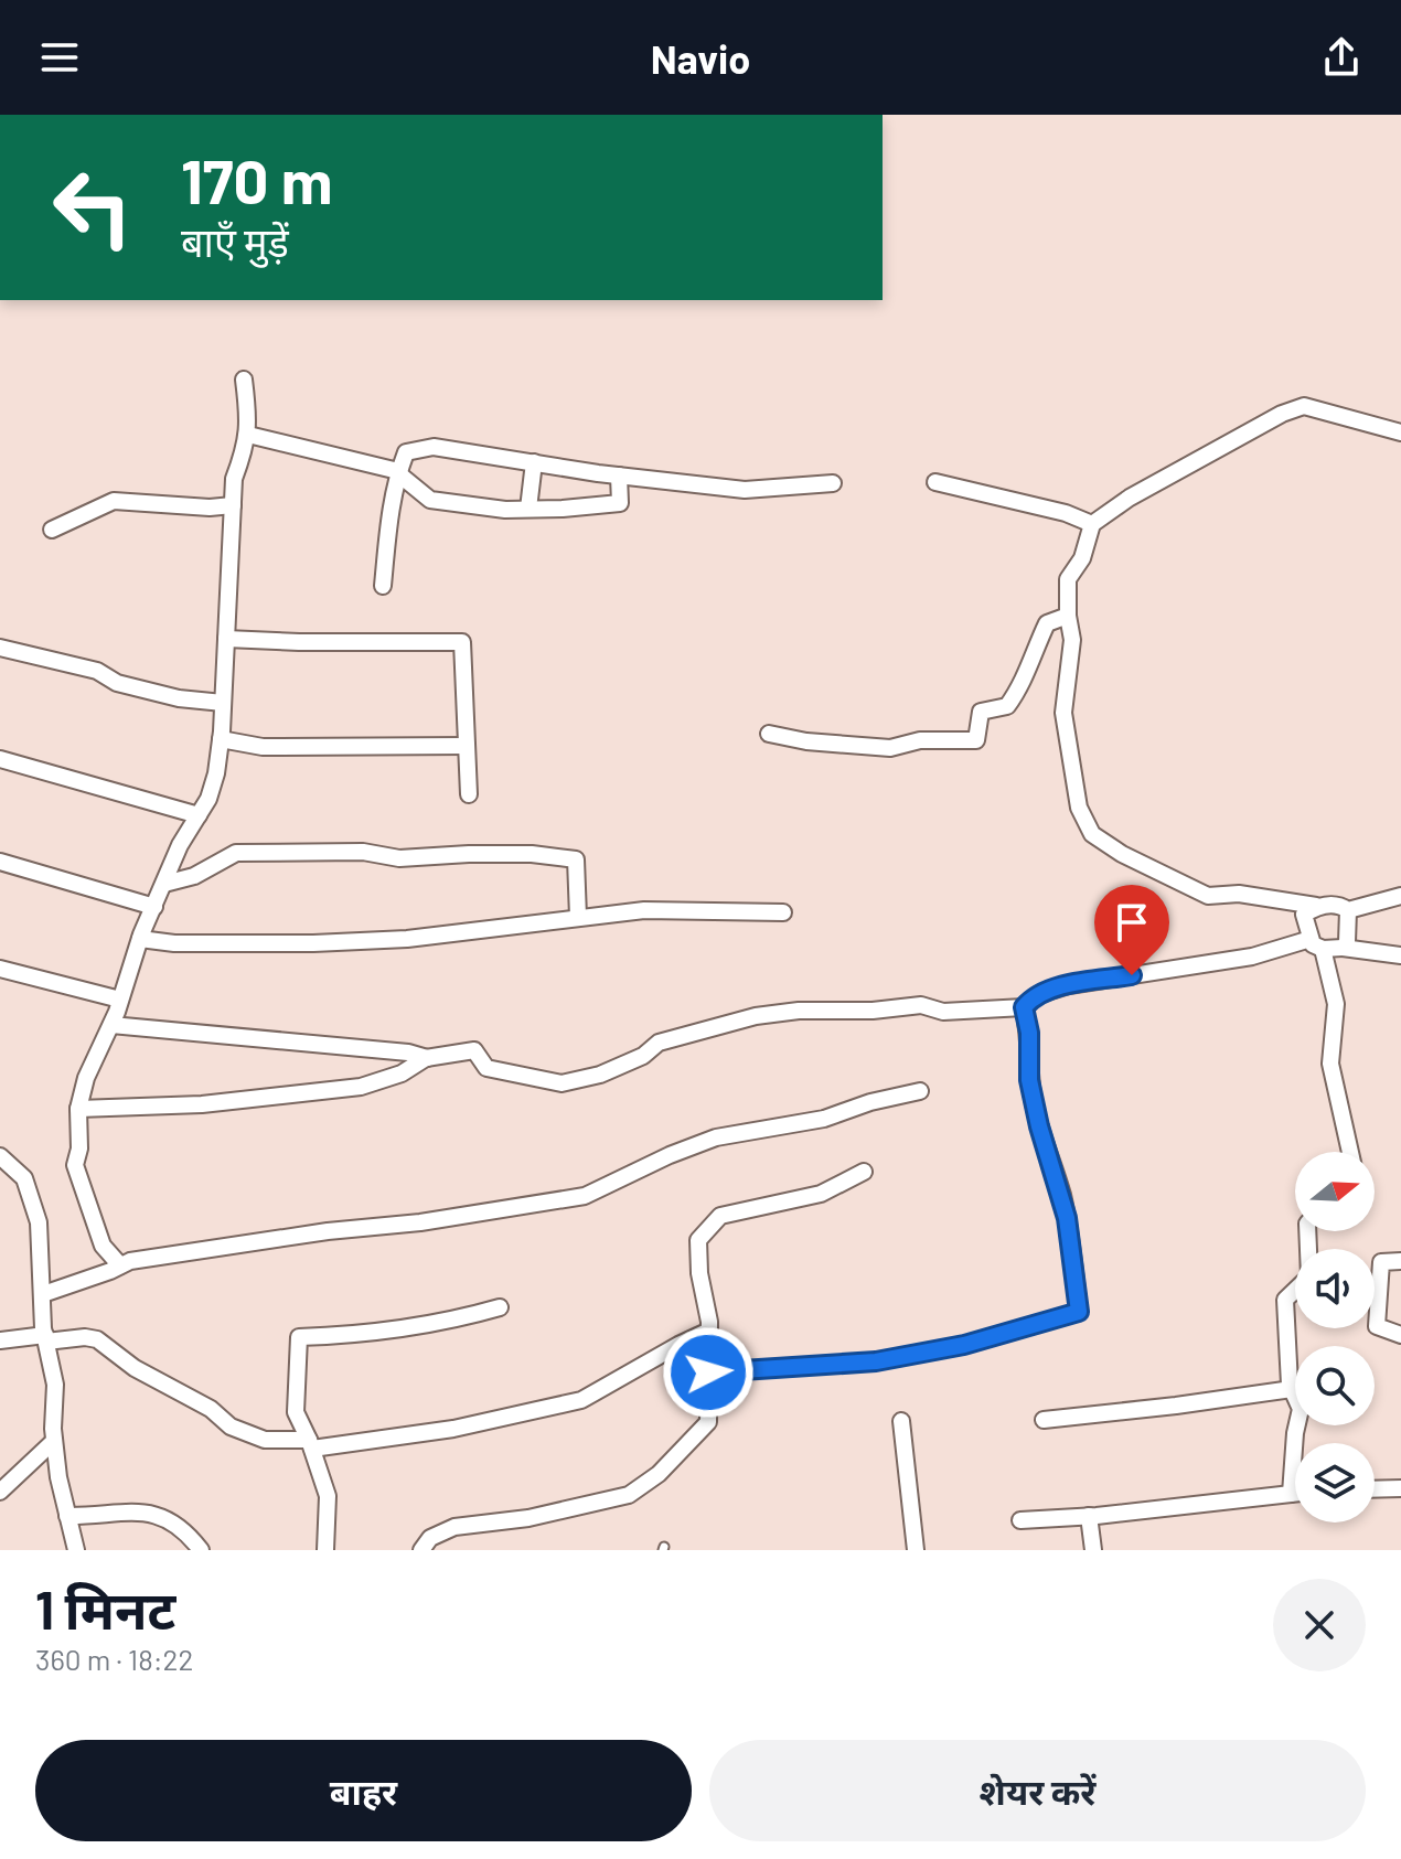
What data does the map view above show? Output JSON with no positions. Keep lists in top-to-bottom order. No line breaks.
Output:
{"north":"right","page":{"header":"Navio","turn":["170 m","बाएँ मुड़ें"],"heading":["1 मिनट","360 m · 18:22"],"buttons":["बाहर","शेयर करें"]}}
